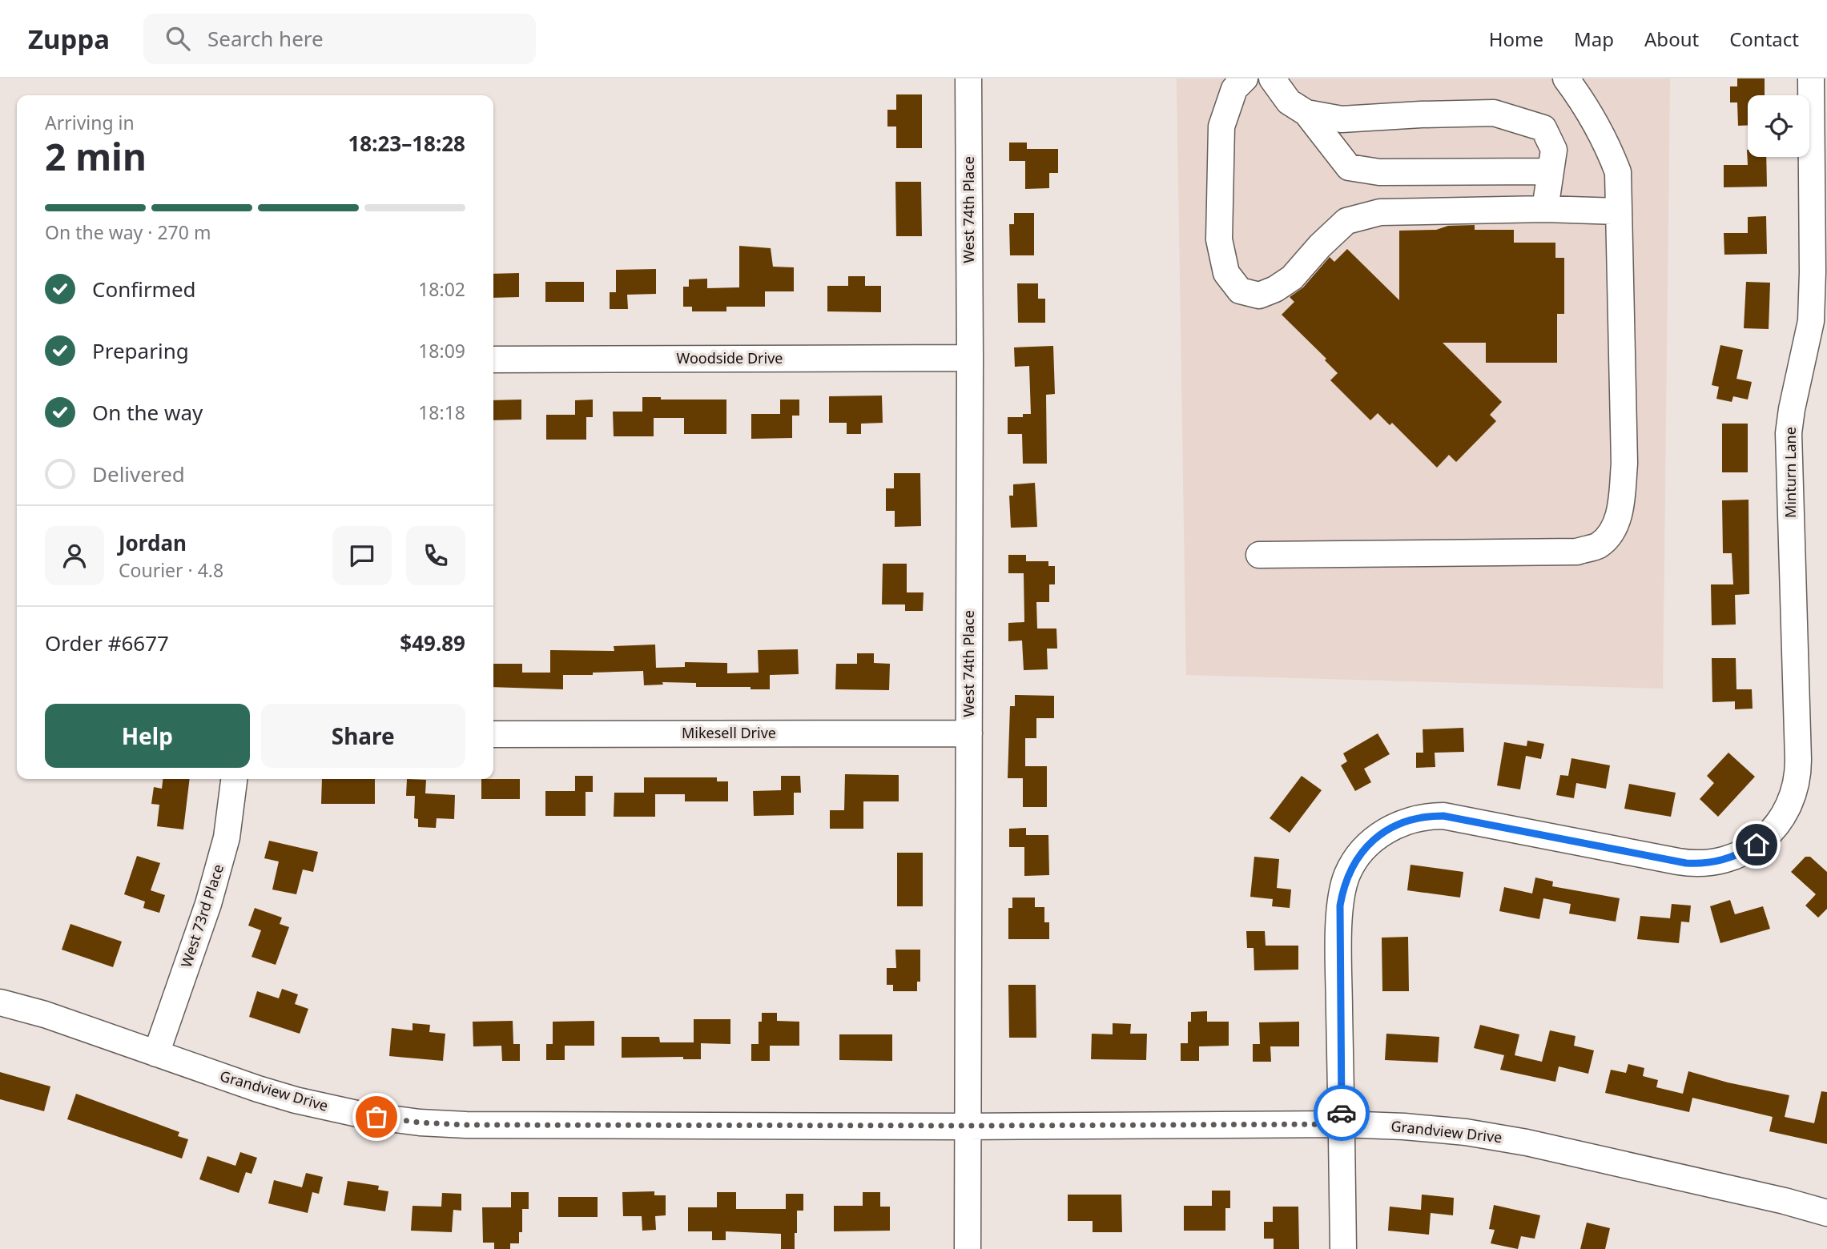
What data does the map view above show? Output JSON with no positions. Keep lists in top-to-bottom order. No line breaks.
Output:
{"streets":{"street":["West 74th Place","Woodside Drive","Minturn Lane","Mikesell Drive","West 73rd Place","Grandview Drive"]},"crossings":[["West 74th Place","Woodside Drive"],["West 74th Place","Mikesell Drive"],["West 74th Place","Grandview Drive"],["Minturn Lane","Grandview Drive"],["West 73rd Place","Grandview Drive"]],"page":{"header":"Zuppa","search":"Search here","nav":["Home","Map","About","Contact"],"heading":["2 min","Arriving in","18:23–18:28"],"panel":["Jordan","Courier · 4.8","Order #6677","$49.89"],"bar":"On the way · 270 m","list":[["Confirmed","18:02"],["Preparing","18:09"],["On the way","18:18"],"Delivered"],"buttons":["Help","Share"]}}
